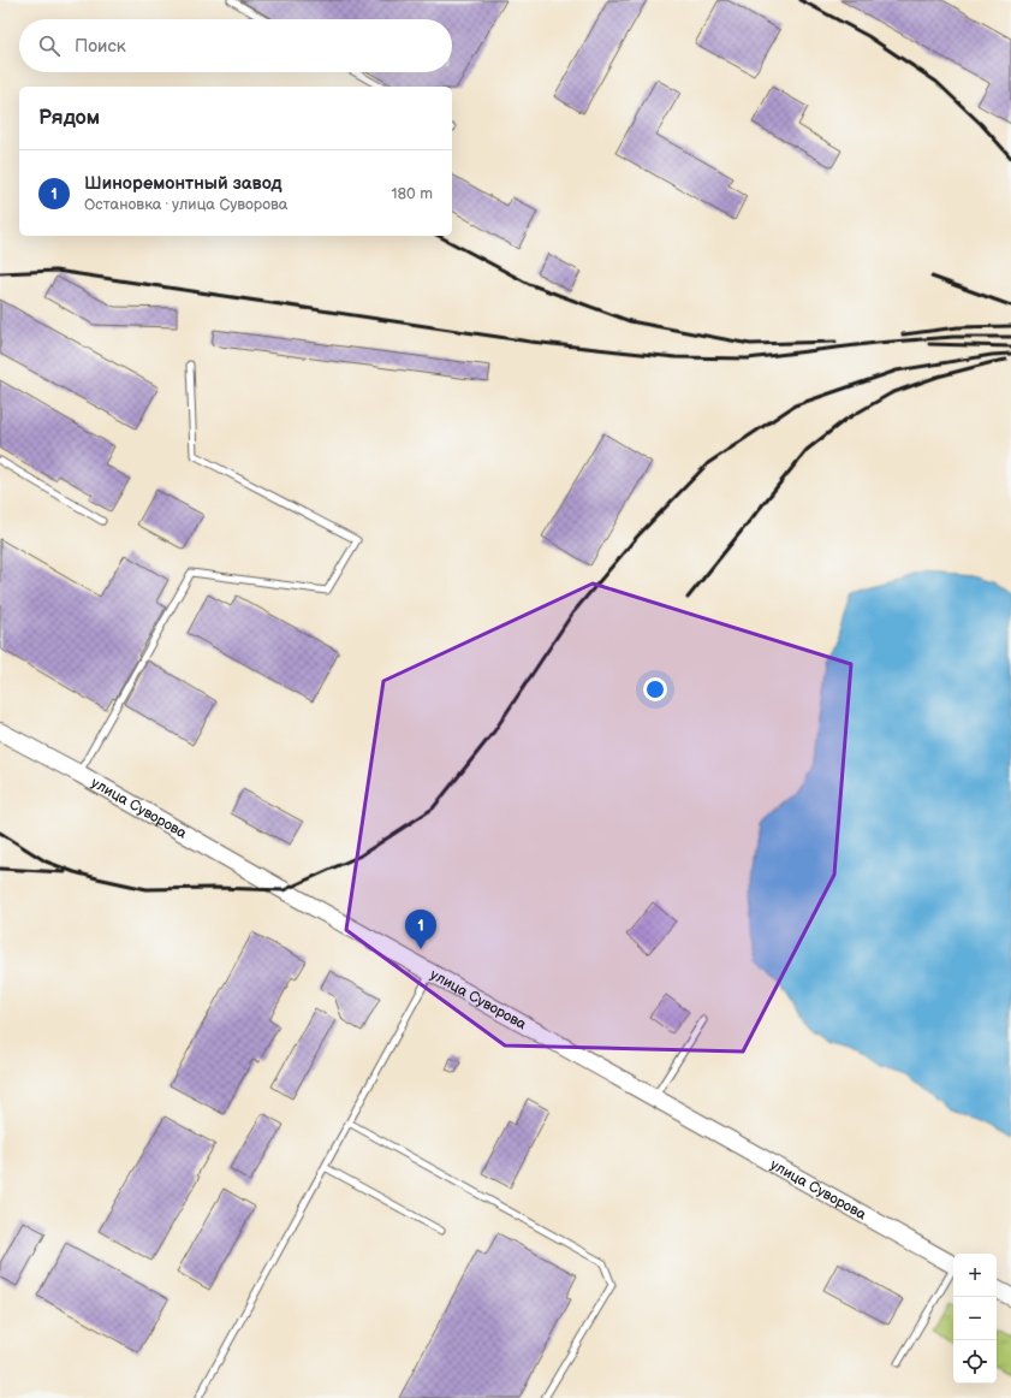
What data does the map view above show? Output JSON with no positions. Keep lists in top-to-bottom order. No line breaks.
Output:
{"streets":{"main road":["улица Суворова"]},"page":{"search":"Поиск","heading":"Рядом","list":[{"mark":"1","name":"Шиноремонтный завод","note":"Остановка · улица Суворова","value":"180 m"}],"pins":"1","map_buttons":["+","−"]}}
